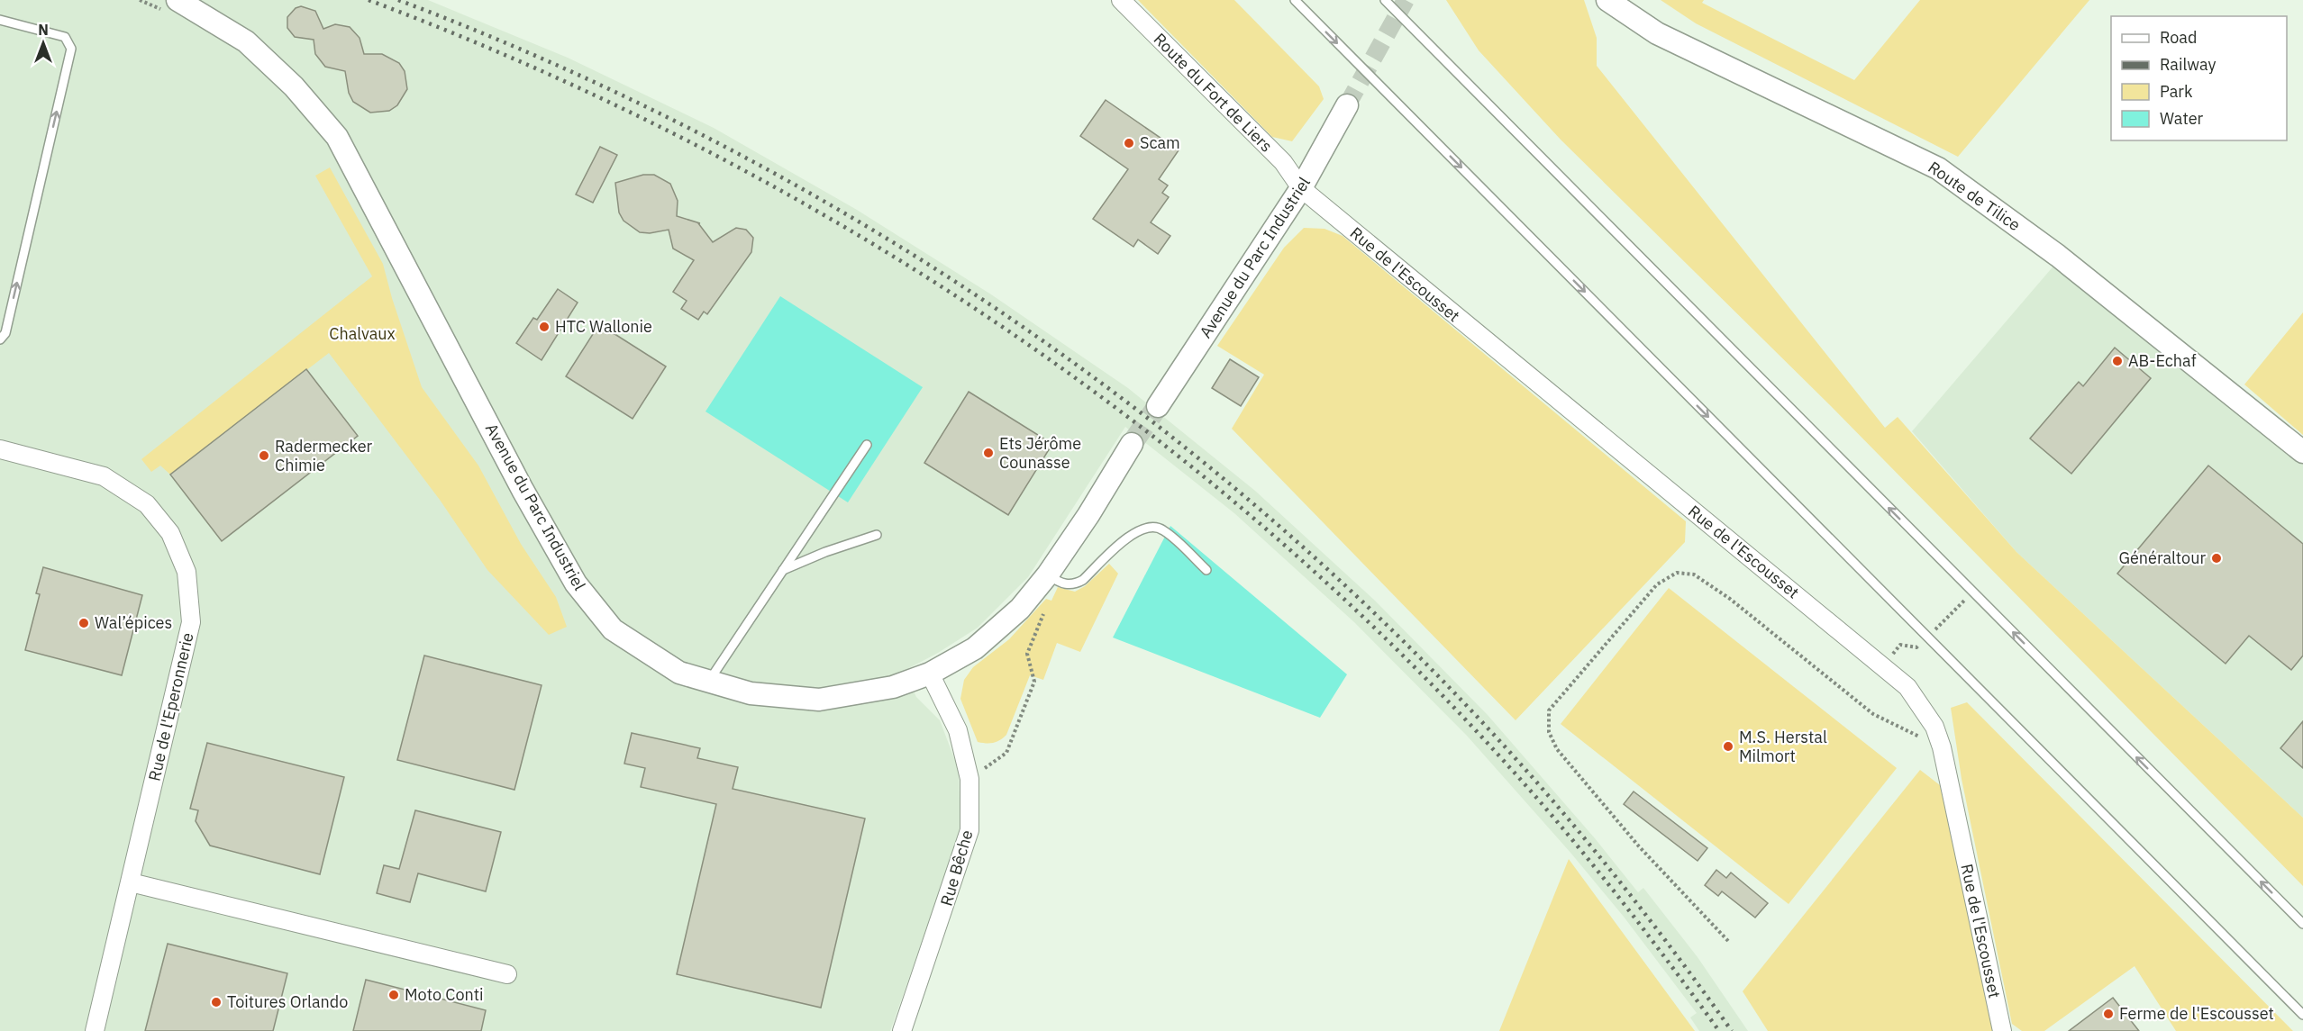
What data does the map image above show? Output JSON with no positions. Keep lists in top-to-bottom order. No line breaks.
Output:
{"streets":{"street":["Route du Fort de Liers","Route de Tilice","Avenue du Parc Industriel","Rue de l'Escousset","Rue de l'Eperonnerie","Rue Bêche"]},"crossings":[["Route du Fort de Liers","Avenue du Parc Industriel"],["Route du Fort de Liers","Rue de l'Escousset"],["Avenue du Parc Industriel","Rue de l'Escousset"],["Avenue du Parc Industriel","Rue Bêche"]],"parks":["Chalvaux"],"places":["Scam","HTC Wallonie","AB-Echaf","Ets Jérôme Counasse","Radermecker Chimie","Généraltour","Wal’épices","M.S. Herstal Milmort","Moto Conti","Toitures Orlando","Ferme de l'Escousset"],"legend":["Road","Railway","Park","Water"],"north":"top"}
